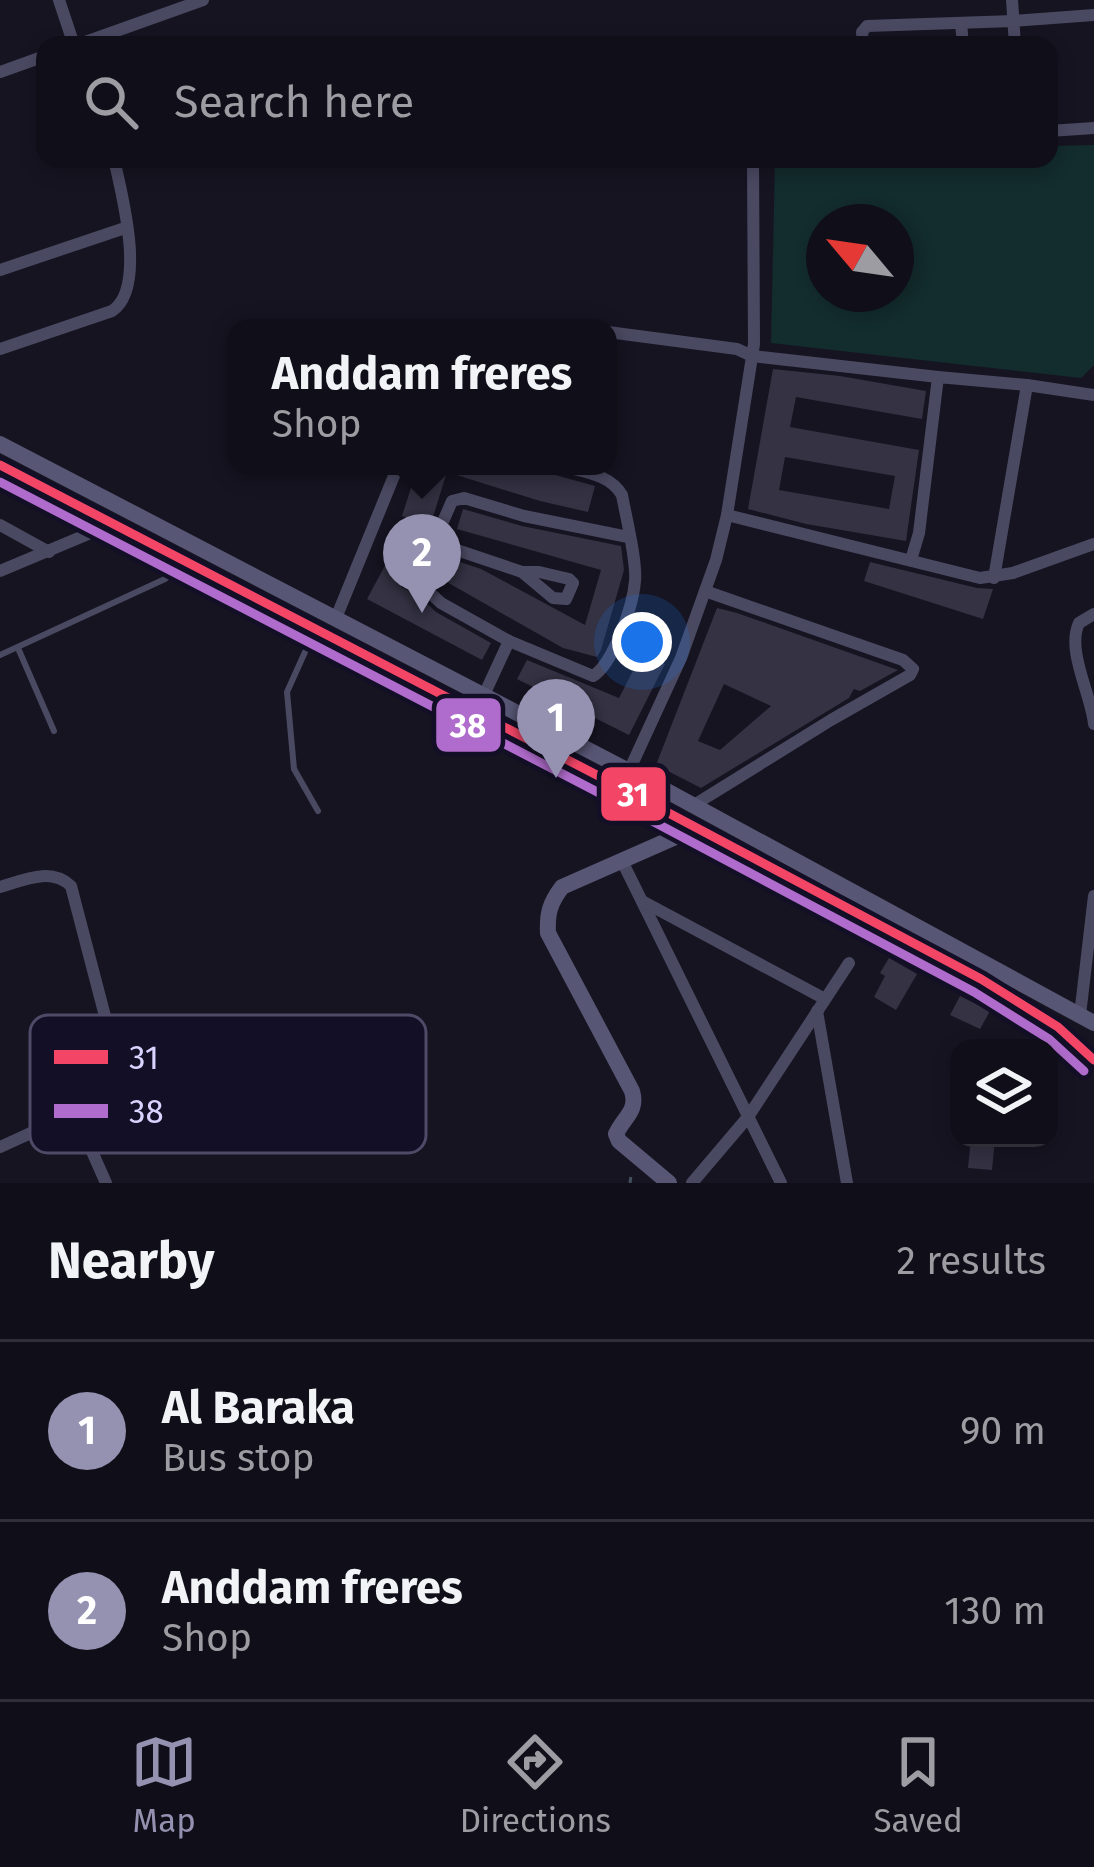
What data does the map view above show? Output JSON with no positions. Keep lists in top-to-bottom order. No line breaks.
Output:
{"lines":["transit line 31","transit line 38"],"legend":["31","38"],"north":"top left","page":{"search":"Search here","popup":["Anddam freres","Shop"],"pins":["2","1"],"heading":["Nearby","2 results"],"list":[{"mark":"1","name":"Al Baraka","note":"Bus stop","value":"90 m"},{"mark":"2","name":"Anddam freres","note":"Shop","value":"130 m"}],"nav":["Map","Directions","Saved"]}}
